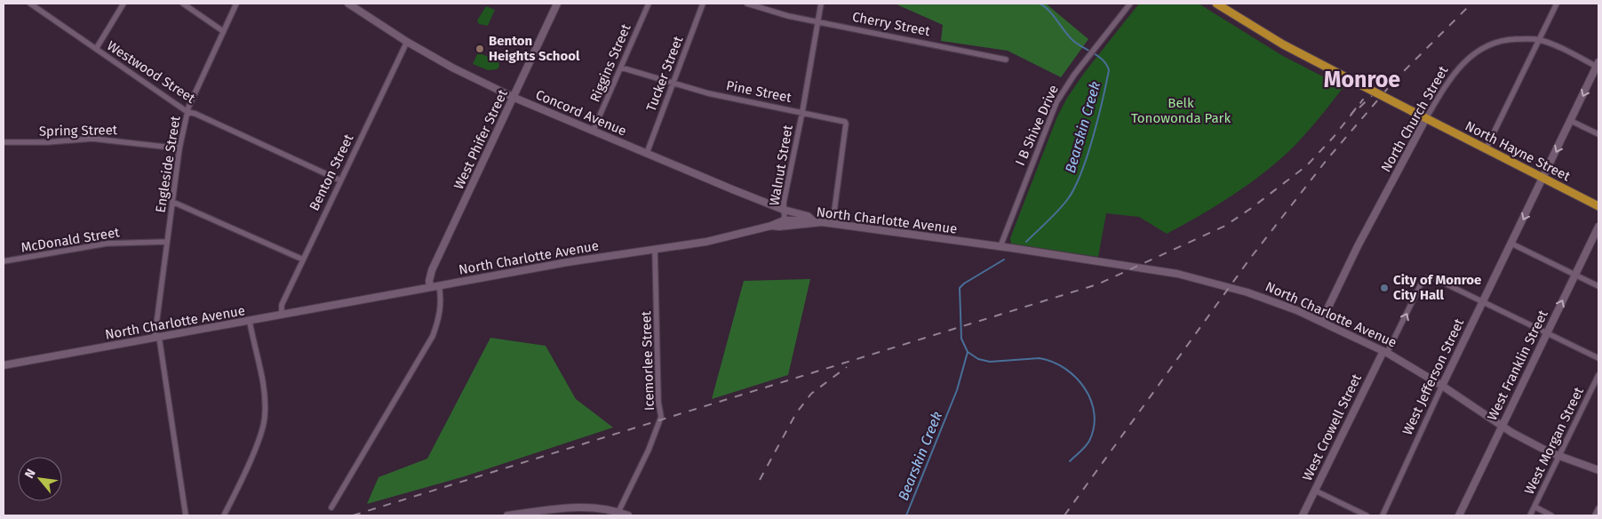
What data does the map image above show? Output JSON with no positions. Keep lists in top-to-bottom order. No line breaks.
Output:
{"streets":{"main road":["Concord Avenue","North Church Street","West Phifer Street","North Hayne Street","North Charlotte Avenue","West Franklin Street","West Jefferson Street","West Crowell Street"],"street":["Cherry Street","Riggins Street","Westwood Street","Tucker Street","Pine Street","I B Shive Drive","Spring Street","Engleside Street","Walnut Street","Benton Street","McDonald Street","Icemorlee Street","West Morgan Street"]},"crossings":[["Cherry Street","Walnut Street"],["Riggins Street","Pine Street"],["Riggins Street","Concord Avenue"],["Westwood Street","Engleside Street"],["Westwood Street","Benton Street"],["Tucker Street","Pine Street"],["Tucker Street","Concord Avenue"],["Pine Street","Walnut Street"],["Pine Street","North Charlotte Avenue"],["Concord Avenue","West Phifer Street"],["Concord Avenue","Walnut Street"],["Concord Avenue","Benton Street"],["Concord Avenue","North Charlotte Avenue"],["North Church Street","North Hayne Street"],["North Church Street","North Charlotte Avenue"],["North Church Street","West Jefferson Street"],["I B Shive Drive","North Charlotte Avenue"],["Spring Street","Engleside Street"],["West Phifer Street","North Charlotte Avenue"],["North Hayne Street","West Jefferson Street"],["Engleside Street","North Charlotte Avenue"],["Engleside Street","McDonald Street"],["Walnut Street","North Charlotte Avenue"],["Benton Street","North Charlotte Avenue"],["North Charlotte Avenue","Icemorlee Street"],["North Charlotte Avenue","West Franklin Street"],["North Charlotte Avenue","West Jefferson Street"],["North Charlotte Avenue","West Crowell Street"],["North Charlotte Avenue","West Morgan Street"],["West Jefferson Street","West Crowell Street"]],"one_way":["West Jefferson Street"],"districts":["Monroe"],"water":["Bearskin Creek"],"parks":["Belk Tonowonda Park"],"places":["Benton Heights School","City of Monroe City Hall"],"north":"top left"}
